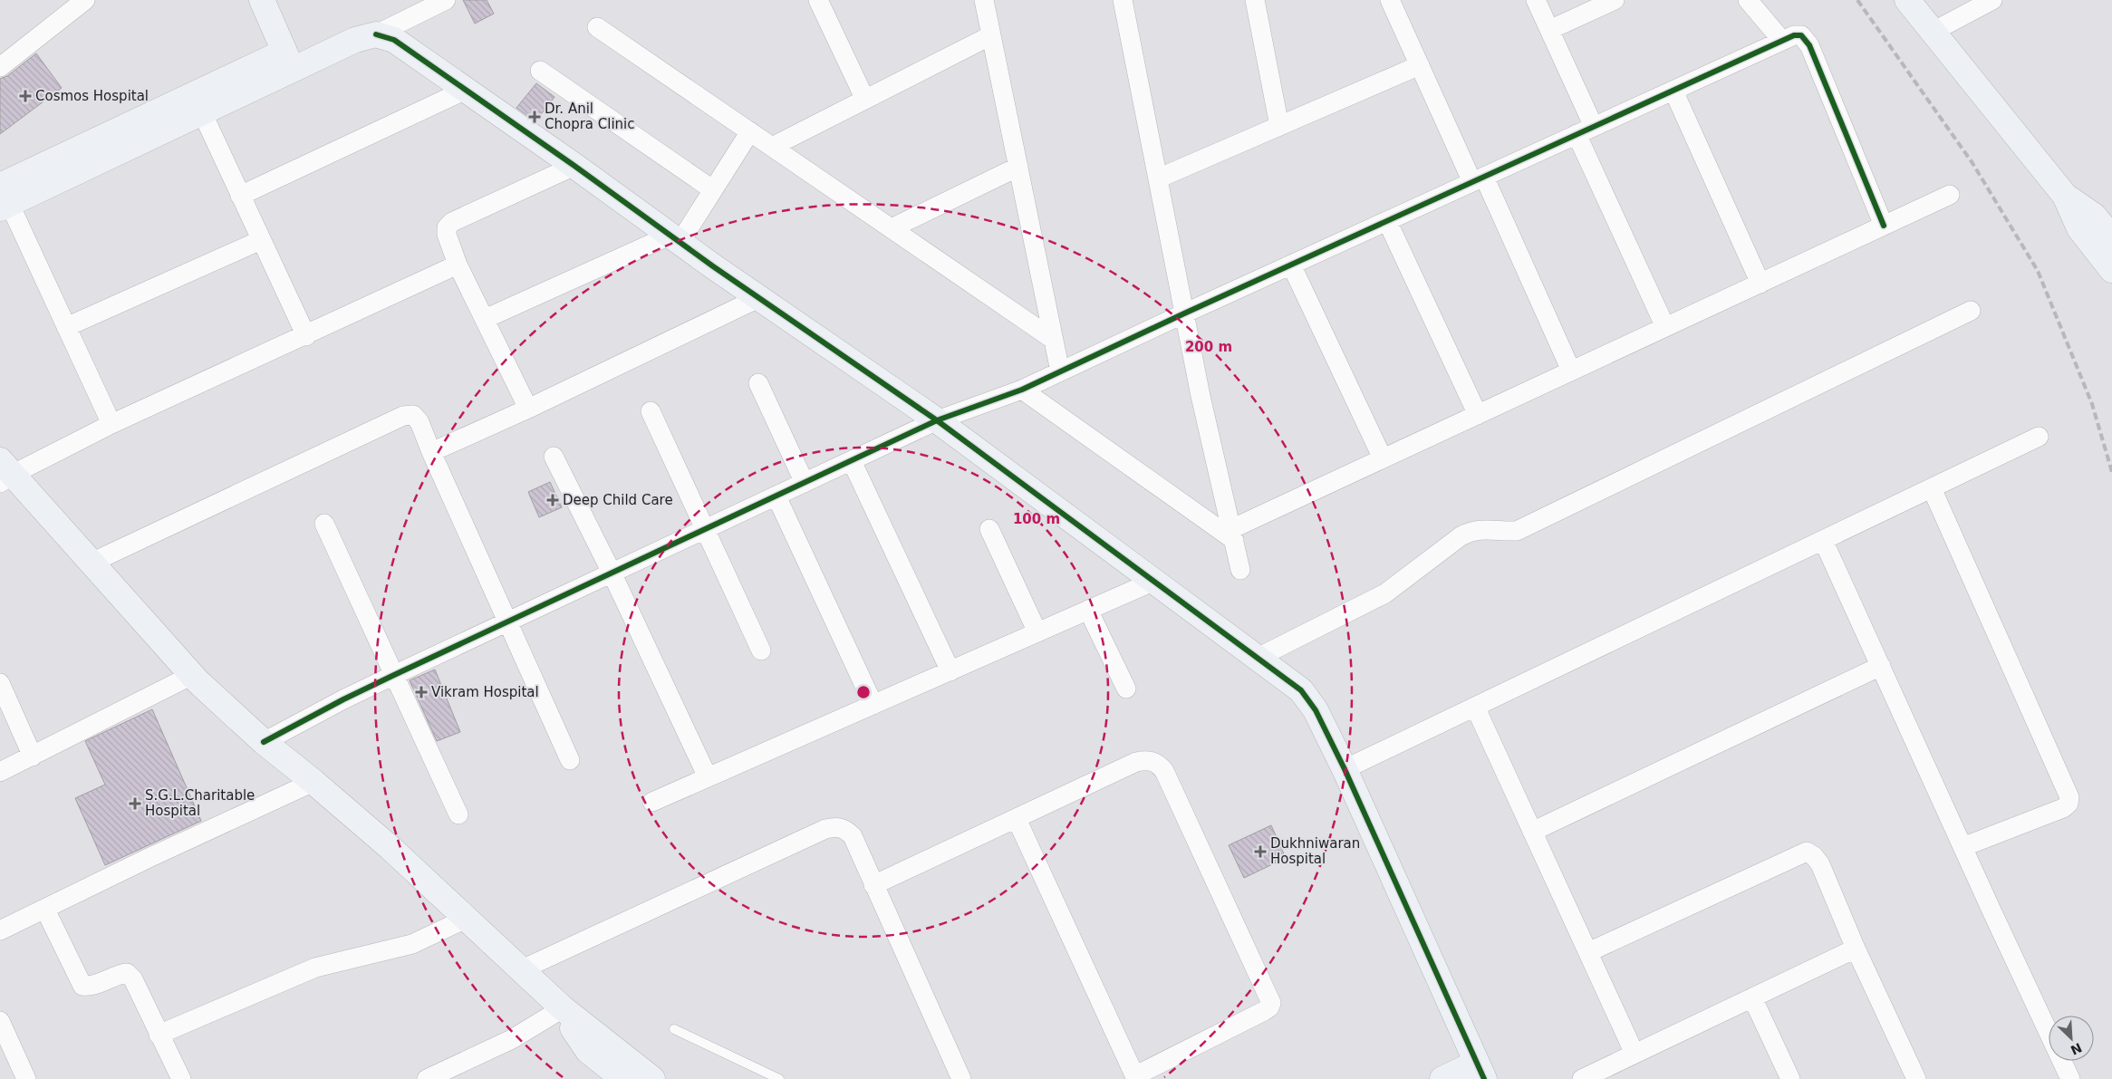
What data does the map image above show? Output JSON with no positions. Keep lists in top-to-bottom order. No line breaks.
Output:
{"places":{"health":["Cosmos Hospital","Dr. Anil Chopra Clinic","Deep Child Care","Vikram Hospital","S.G.L.Charitable Hospital","Dukhniwaran Hospital"]},"north":"bottom right","rings":["200 m","100 m"]}
